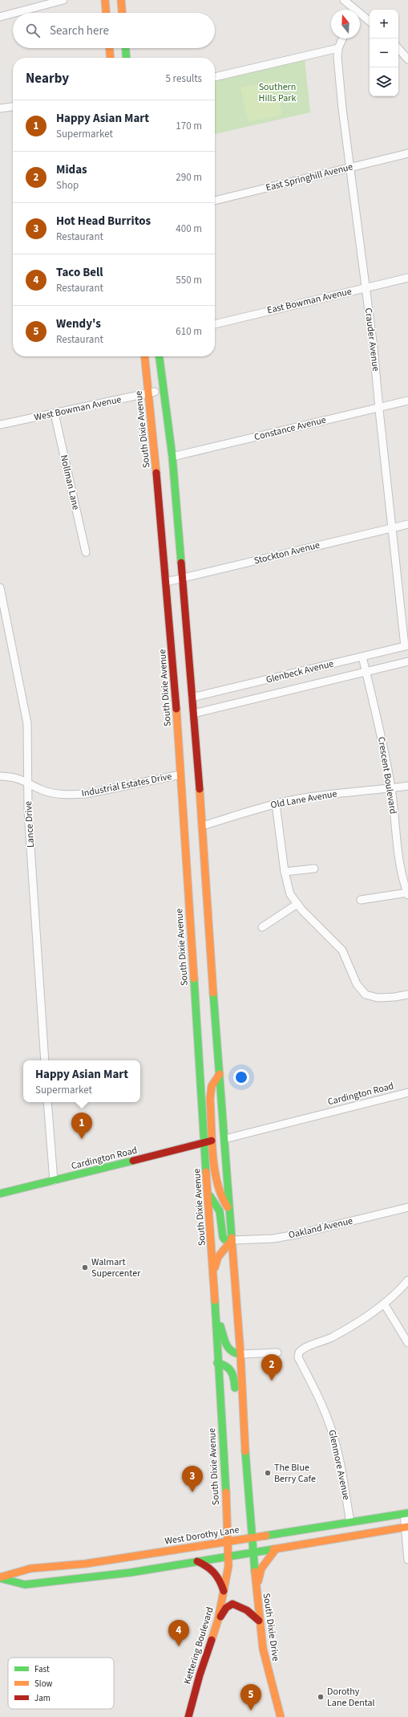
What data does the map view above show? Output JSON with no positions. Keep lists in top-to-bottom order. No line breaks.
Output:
{"streets":{"main road":["South Dixie Avenue","Cardington Road","West Dorothy Lane","South Dixie Drive","Kettering Boulevard"],"street":["East Springhill Avenue","East Bowman Avenue","Crauder Avenue","West Bowman Avenue","Constance Avenue","Nollman Lane","Stockton Avenue","Glenbeck Avenue","Crescent Boulevard","Industrial Estates Drive","Old Lane Avenue","Lance Drive","Oakland Avenue","Glenmore Avenue"]},"crossings":[["East Springhill Avenue","Crauder Avenue"],["East Bowman Avenue","Crauder Avenue"],["Crauder Avenue","Constance Avenue"],["Crauder Avenue","Stockton Avenue"],["Crauder Avenue","Glenbeck Avenue"],["West Bowman Avenue","South Dixie Avenue"],["West Bowman Avenue","Nollman Lane"],["South Dixie Avenue","Stockton Avenue"],["South Dixie Avenue","Industrial Estates Drive"],["South Dixie Avenue","Cardington Road"],["South Dixie Avenue","West Dorothy Lane"],["South Dixie Avenue","Kettering Boulevard"],["Glenbeck Avenue","Crescent Boulevard"],["Crescent Boulevard","Old Lane Avenue"],["Industrial Estates Drive","Lance Drive"],["Glenmore Avenue","West Dorothy Lane"],["West Dorothy Lane","South Dixie Drive"],["West Dorothy Lane","Kettering Boulevard"]],"parks":["Southern Hills Park"],"places":["Walmart Supercenter","The Blue Berry Cafe","Dorothy Lane Dental"],"legend":["Fast","Slow","Jam"],"north":"top","page":{"map_buttons":["+","−"],"search":"Search here","heading":["Nearby","5 results"],"list":[{"mark":"1","name":"Happy Asian Mart","note":"Supermarket","value":"170 m"},{"mark":"2","name":"Midas","note":"Shop","value":"290 m"},{"mark":"3","name":"Hot Head Burritos","note":"Restaurant","value":"400 m"},{"mark":"4","name":"Taco Bell","note":"Restaurant","value":"550 m"},{"mark":"5","name":"Wendy's","note":"Restaurant","value":"610 m"}],"popup":["Happy Asian Mart","Supermarket"],"pins":["1","2","3","4","5"]}}
